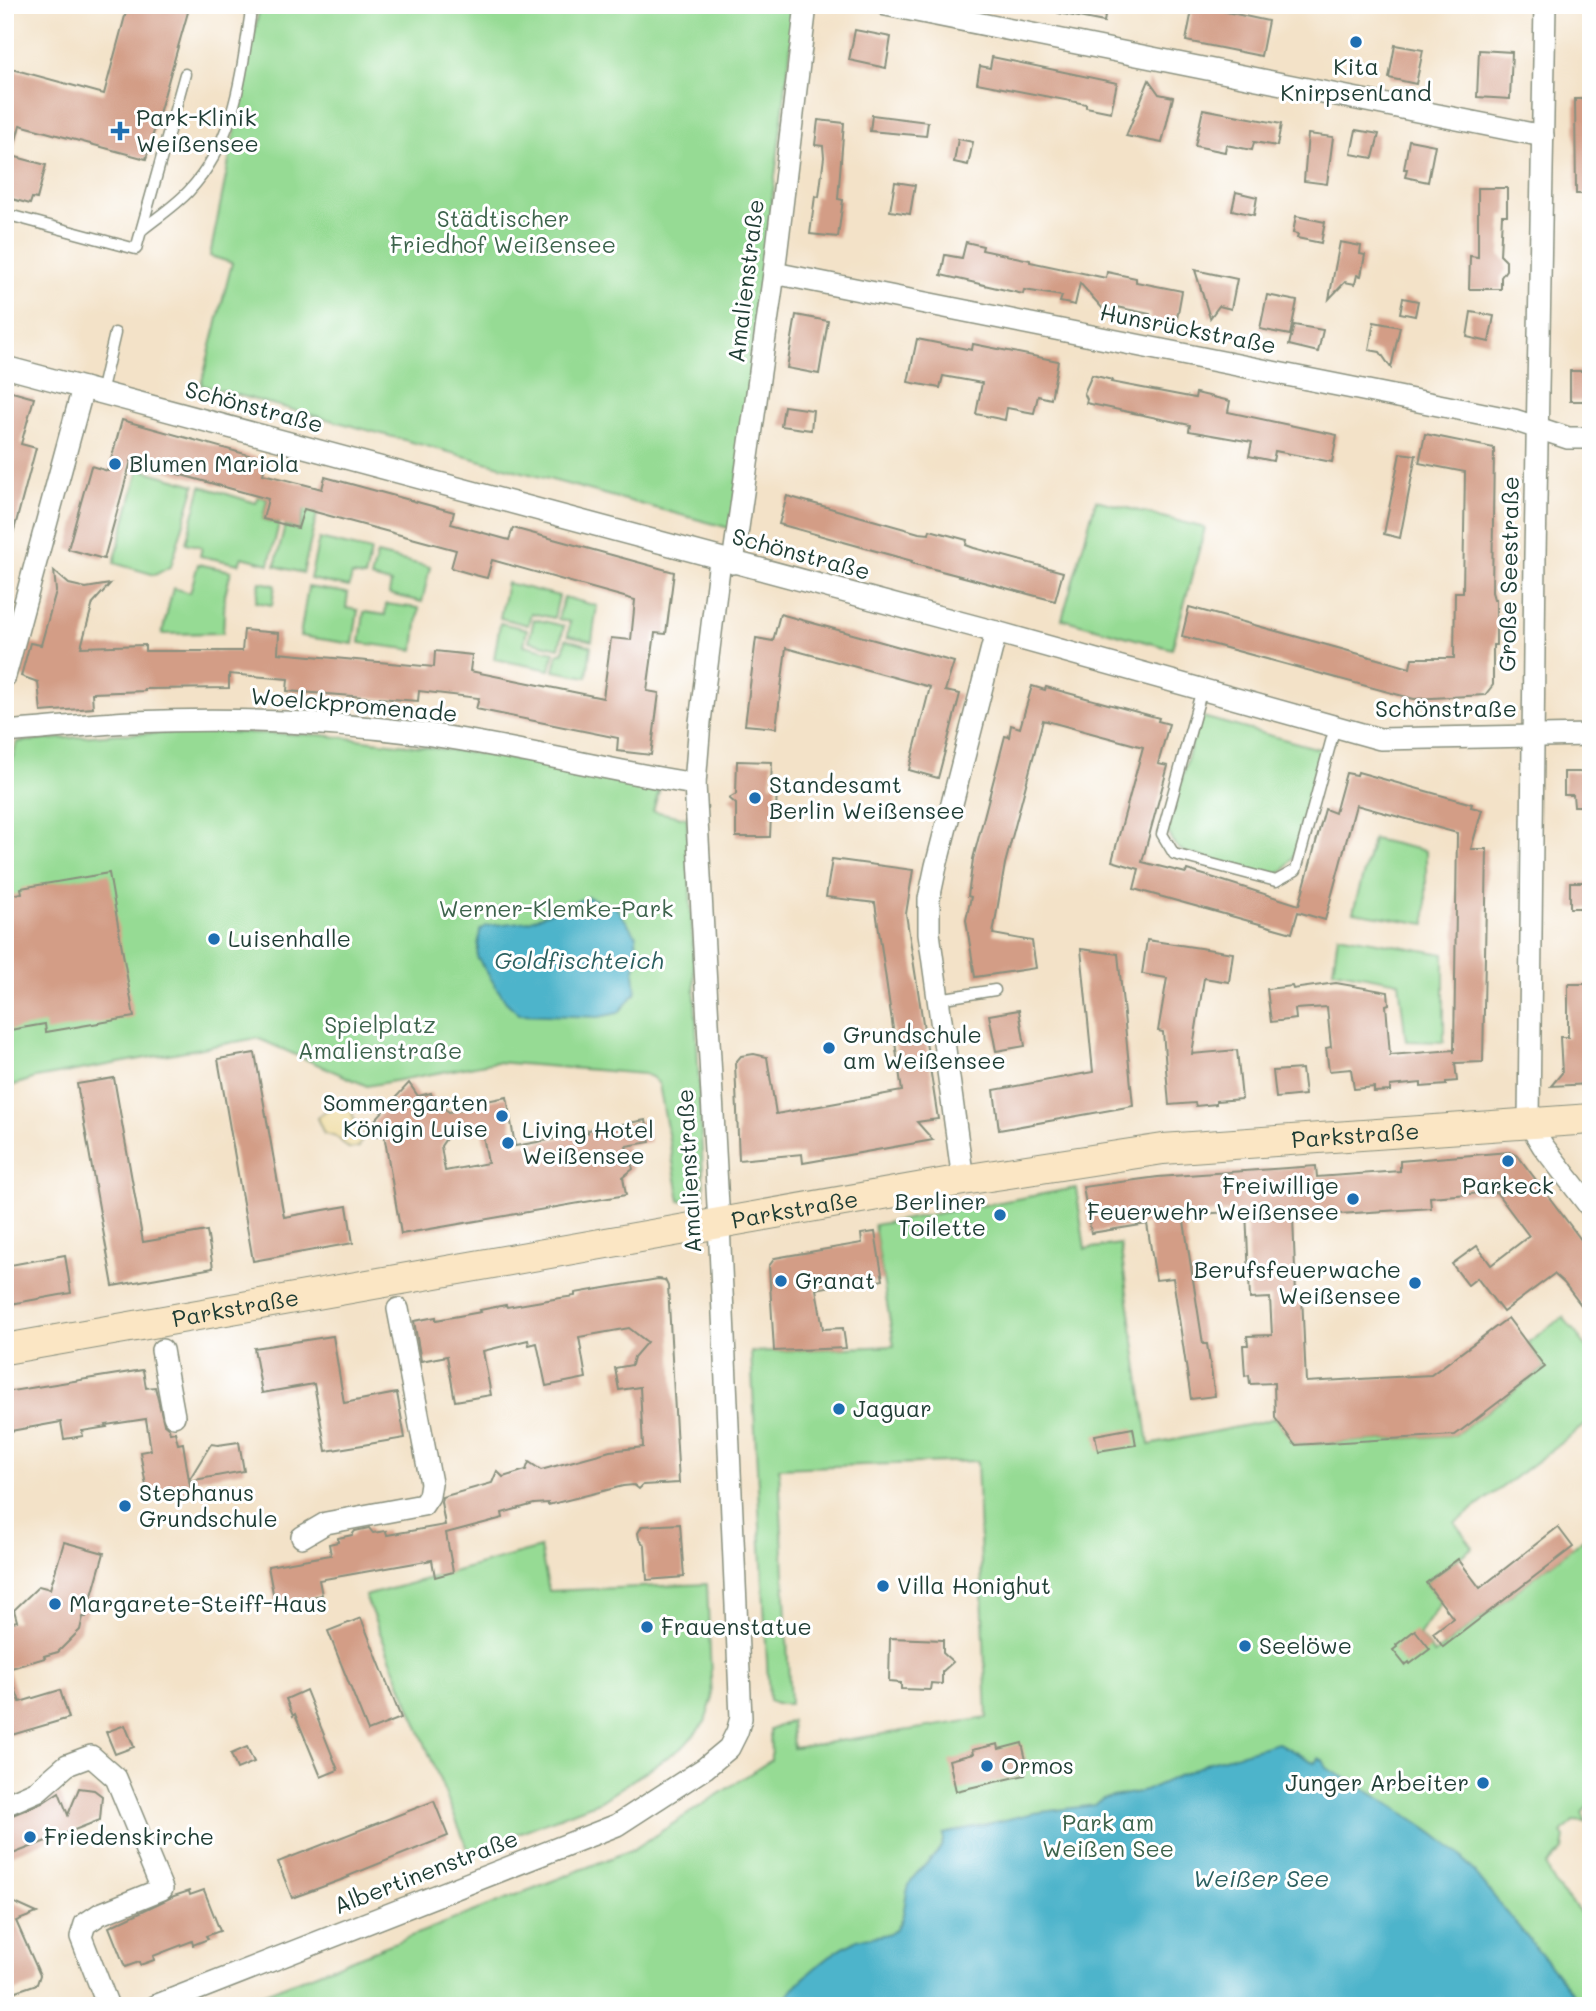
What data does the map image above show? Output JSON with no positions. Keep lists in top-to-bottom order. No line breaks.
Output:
{"streets":{"street":["Amalienstraße","Hunsrückstraße","Schönstraße","Große Seestraße","Woelckpromenade","Parkstraße","Albertinenstraße"]},"crossings":[["Amalienstraße","Hunsrückstraße"],["Amalienstraße","Schönstraße"],["Amalienstraße","Woelckpromenade"],["Amalienstraße","Parkstraße"],["Amalienstraße","Albertinenstraße"],["Hunsrückstraße","Große Seestraße"],["Schönstraße","Große Seestraße"],["Große Seestraße","Parkstraße"]],"water":["Goldfischteich","Weißer See"],"parks":["Städtischer Friedhof Weißensee","Werner-Klemke-Park","Spielplatz Amalienstraße","Park am Weißen See"],"places":{"other":["Kita KnirpsenLand","Blumen Mariola","Standesamt Berlin Weißensee","Luisenhalle","Grundschule am Weißensee","Sommergarten Königin Luise","Living Hotel Weißensee","Parkeck","Freiwillige Feuerwehr Weißensee","Berliner Toilette","Granat","Berufsfeuerwache Weißensee","Jaguar","Stephanus Grundschule","Villa Honighut","Margarete-Steiff-Haus","Frauenstatue","Seelöwe","Ormos","Junger Arbeiter","Friedenskirche"],"health":["Park-Klinik Weißensee"]}}
